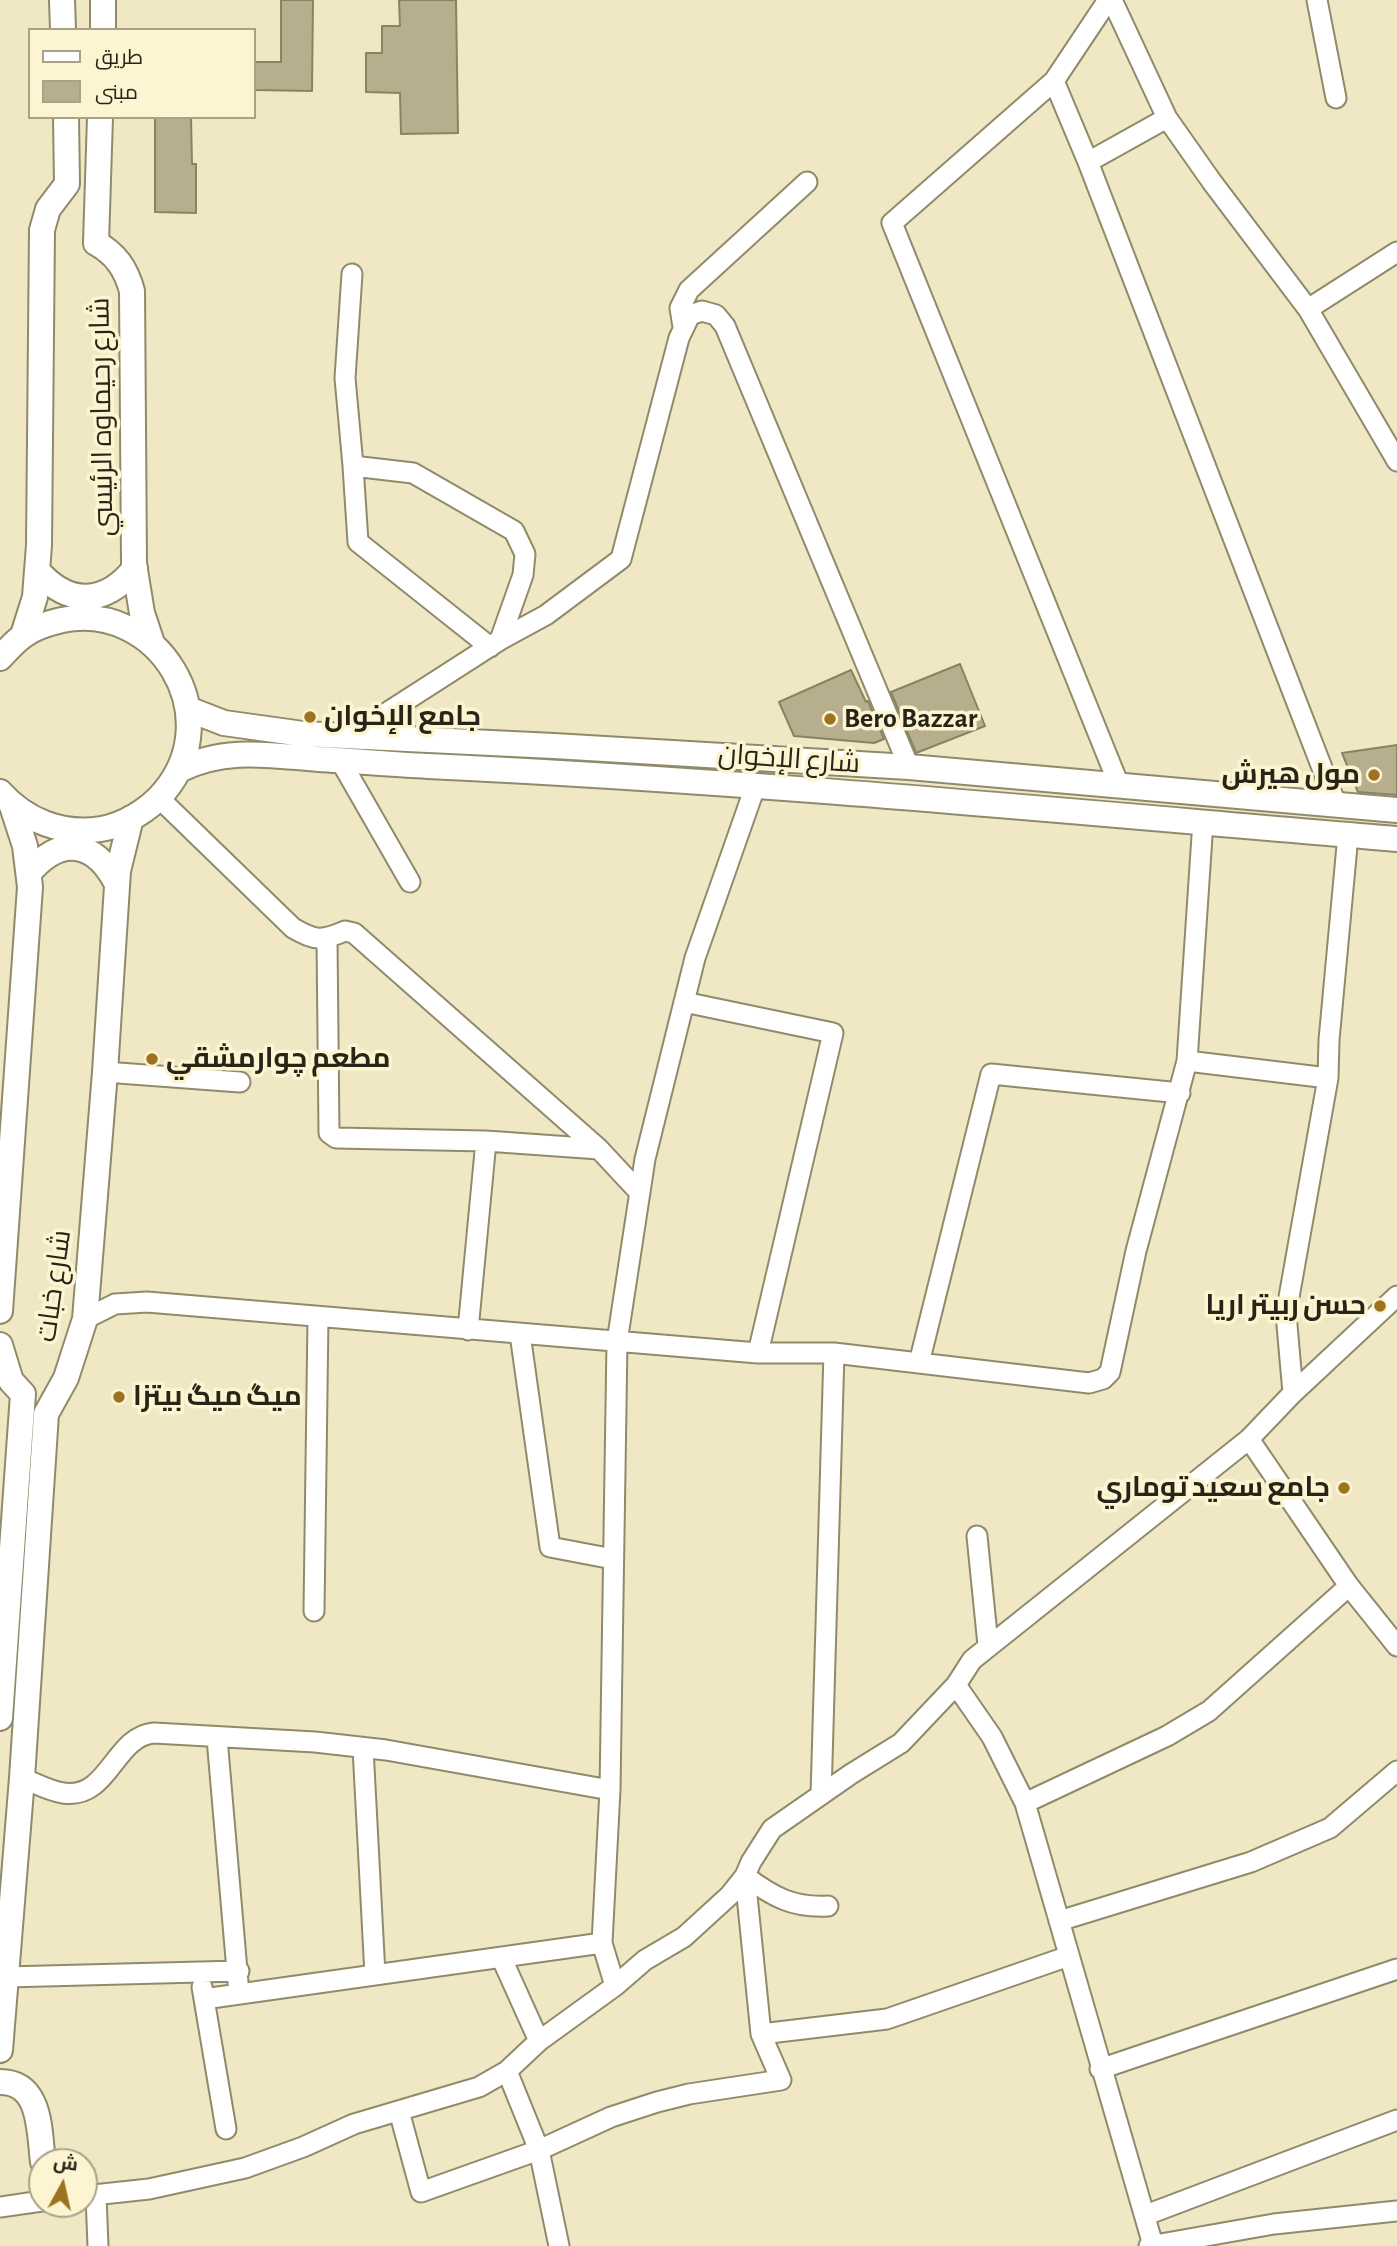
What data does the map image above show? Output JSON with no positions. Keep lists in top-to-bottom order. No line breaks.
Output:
{"streets":{"main road":["شارع رحيماوه الرئيسي","شارع الإخوان","شارع خبات"]},"places":["جامع الإخوان","Bero Bazzar","مول هيرش","مطعم چوارمشقي","حسن ربيتر اريا","ميگ ميگ بيتزا","جامع سعيد توماري"],"legend":["طريق","مبنى"],"north":"top"}
